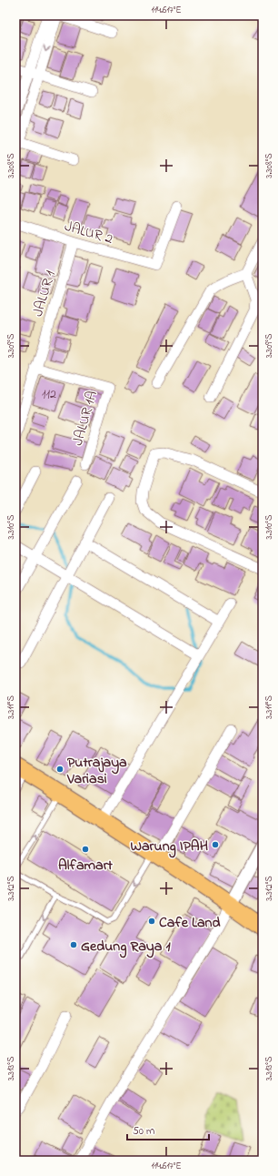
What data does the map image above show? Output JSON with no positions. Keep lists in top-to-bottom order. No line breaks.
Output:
{"streets":{"street":["JALUR 2","JALUR 1","JALUR 1A"]},"crossings":[["JALUR 2","JALUR 1"],["JALUR 1","JALUR 1A"]],"places":["Putrajaya Variasi","Warung IPAH","Alfamart","Cafe Land","Gedung Raya 1"],"house_numbers":["112"],"scale_bar":"50 m","coordinates":["114.617°E","3.308°S","3.309°S","3.310°S","3.311°S","3.312°S","3.313°S"]}
